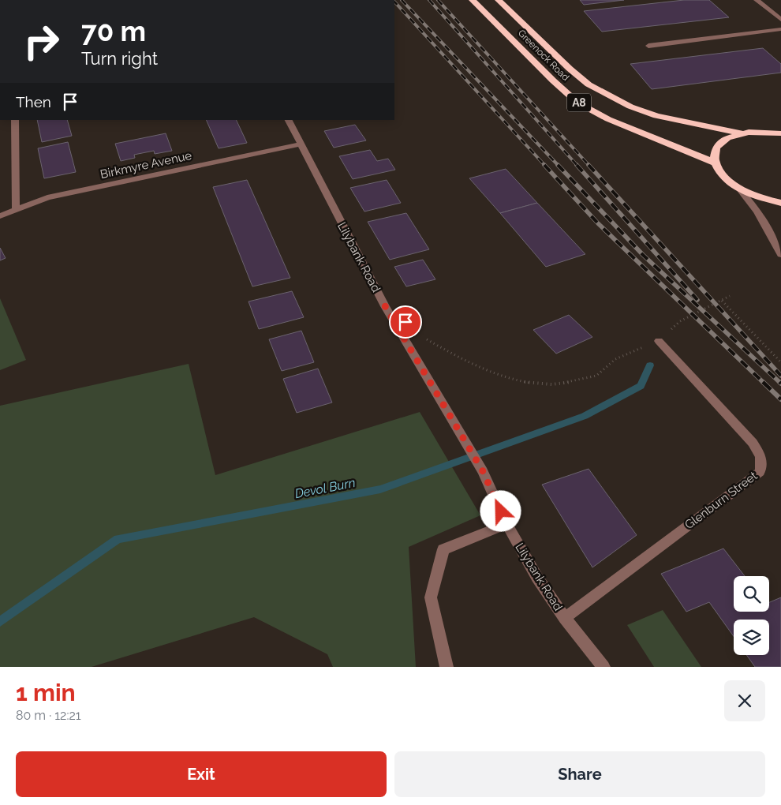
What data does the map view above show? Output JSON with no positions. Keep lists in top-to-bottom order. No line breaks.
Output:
{"streets":{"highway":["Greenock Road","A8"],"street":["Birkmyre Avenue","Lilybank Road","Glenburn Street"]},"crossings":[["Greenock Road","A8"],["Birkmyre Avenue","Lilybank Road"],["Lilybank Road","Glenburn Street"]],"water":["Devol Burn"],"page":{"turn":["70 m","Turn right"],"then":"Then","heading":["1 min","80 m · 12:21"],"buttons":["Exit","Share"]}}
